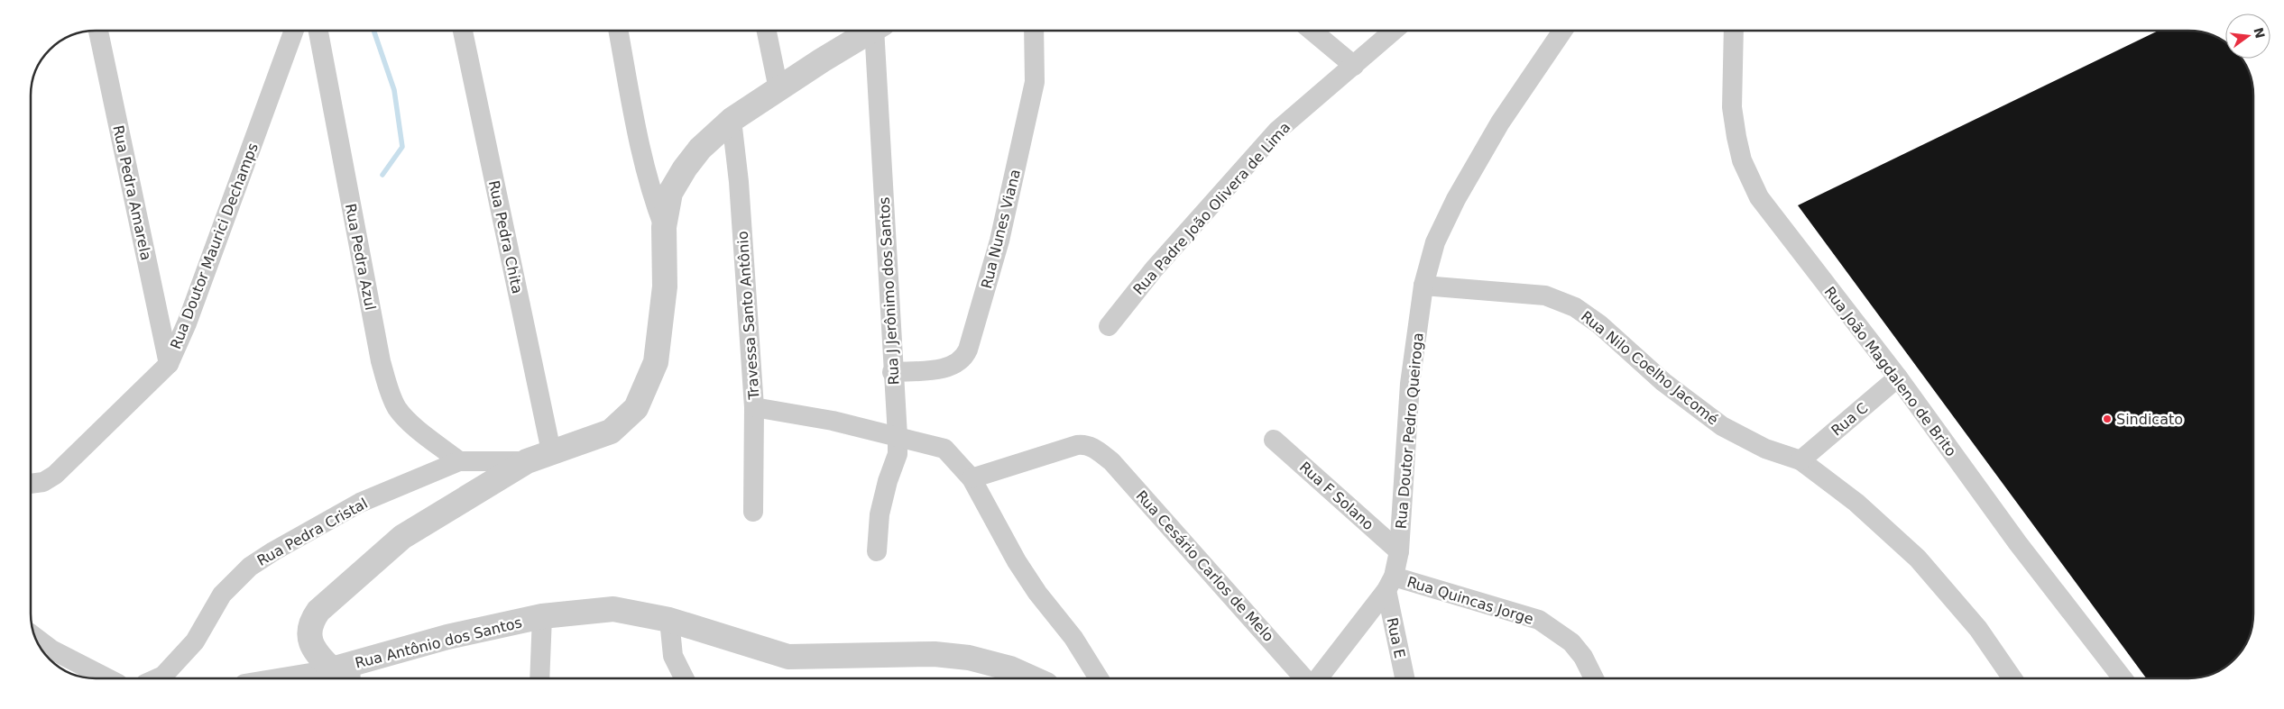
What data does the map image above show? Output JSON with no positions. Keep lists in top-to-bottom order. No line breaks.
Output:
{"streets":{"street":["Rua Pedra Amarela","Rua Padre João Olivera de Lima","Rua Nunes Viana","Rua Pedra Chita","Rua Doutor Maurici Dechamps","Rua Pedra Azul","Rua J Jerônimo dos Santos","Travessa Santo Antônio","Rua Nilo Coelho Jacomé","Rua João Magdaleno de Brito","Rua C","Rua Doutor Pedro Queiroga","Rua F Solano","Rua Pedra Cristal","Rua Cesário Carlos de Melo","Rua Quincas Jorge","Rua E","Rua Antônio dos Santos"]},"crossings":[["Rua Pedra Amarela","Rua Doutor Maurici Dechamps"],["Rua Nunes Viana","Rua J Jerônimo dos Santos"],["Rua Pedra Azul","Rua Pedra Cristal"],["Rua Nilo Coelho Jacomé","Rua C"],["Rua Nilo Coelho Jacomé","Rua Doutor Pedro Queiroga"],["Rua João Magdaleno de Brito","Rua C"],["Rua Doutor Pedro Queiroga","Rua F Solano"],["Rua Doutor Pedro Queiroga","Rua Quincas Jorge"],["Rua Doutor Pedro Queiroga","Rua E"],["Rua Quincas Jorge","Rua E"]],"places":["Sindicato"],"north":"right"}
